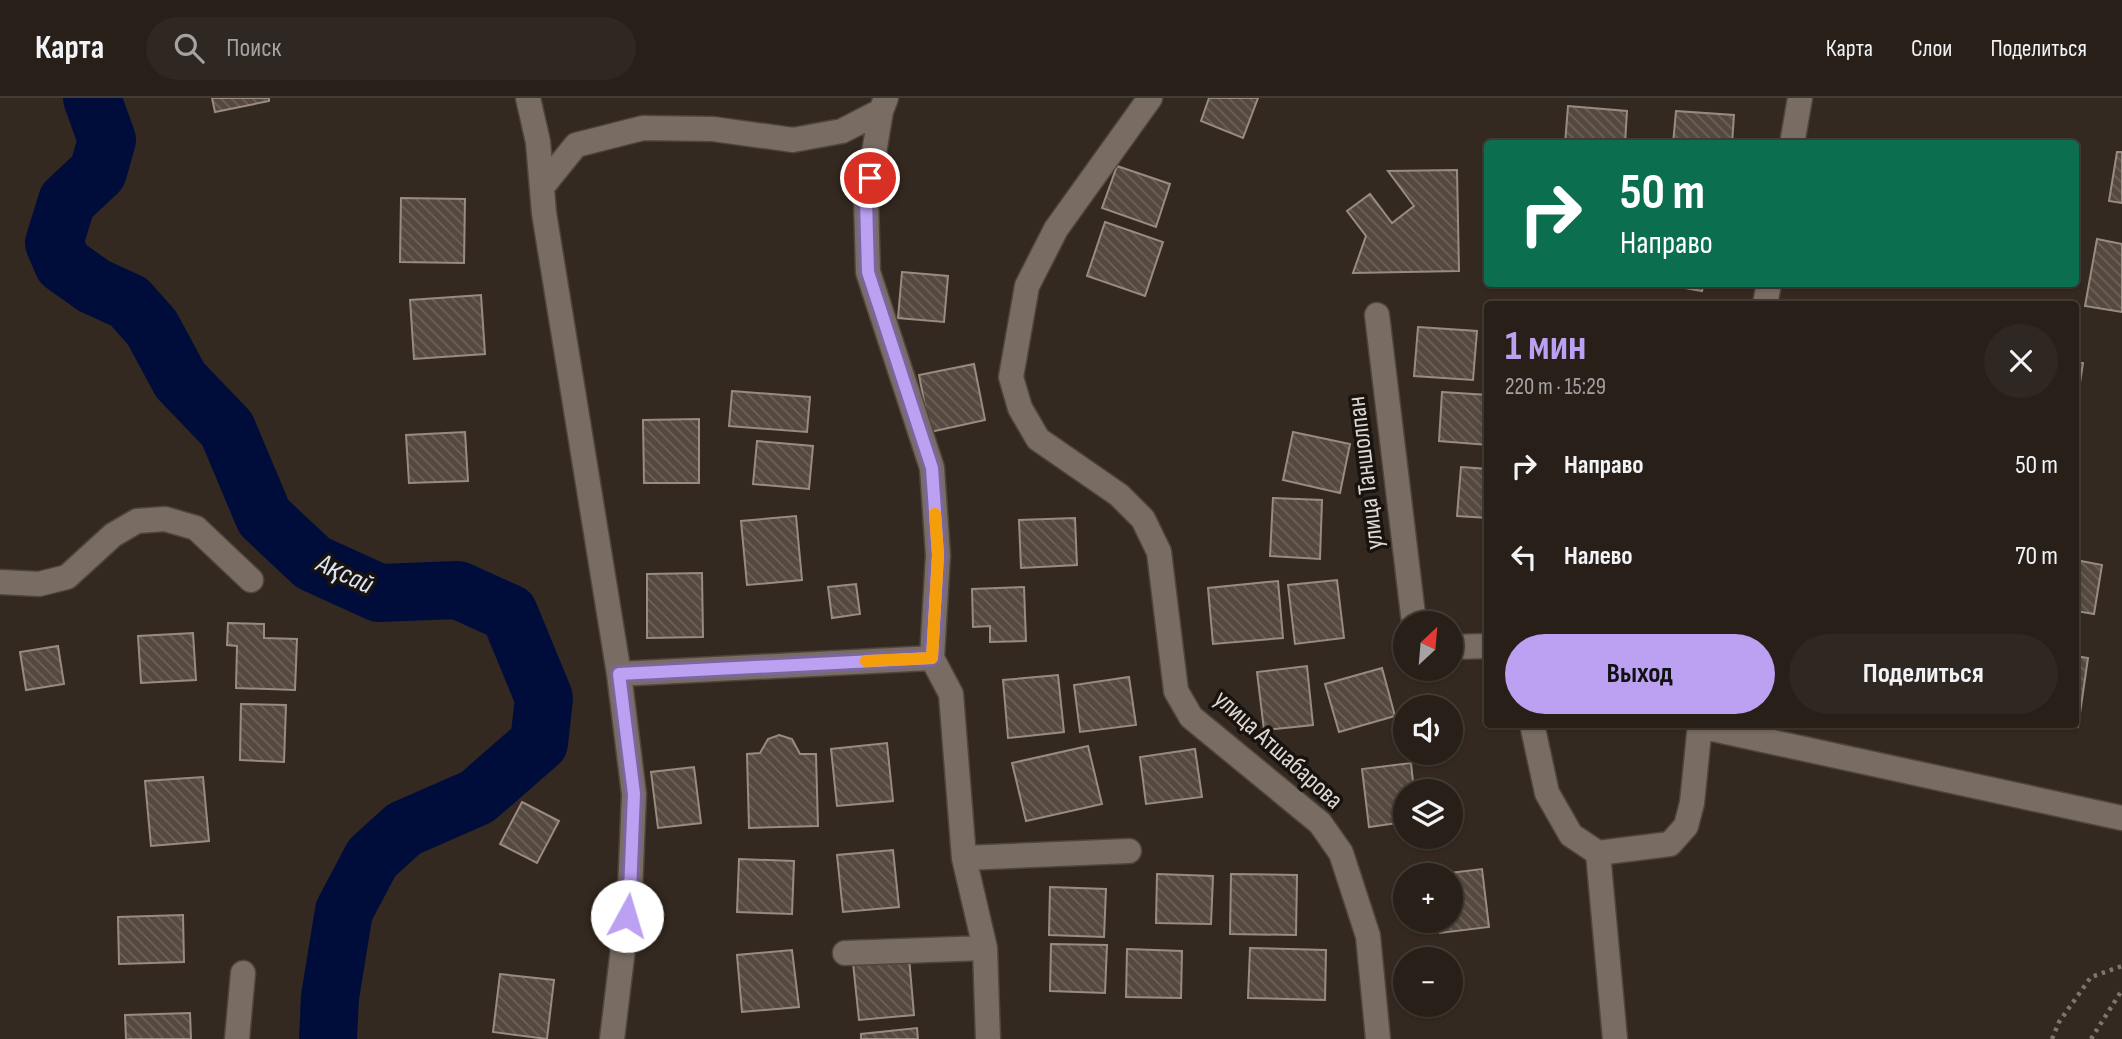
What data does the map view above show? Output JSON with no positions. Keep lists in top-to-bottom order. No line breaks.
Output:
{"streets":{"street":["улица Таншолпан","улица Атшабарова"]},"water":["Ақсай"],"north":"top right","page":{"header":"Карта","search":"Поиск","nav":["Карта","Слои","Поделиться"],"turn":["50 m","Направо"],"heading":["1 мин","220 m · 15:29"],"list":[{"name":"Направо","value":"50 m"},{"name":"Налево","value":"70 m"}],"map_buttons":["+","−"],"buttons":["Выход","Поделиться"]}}
